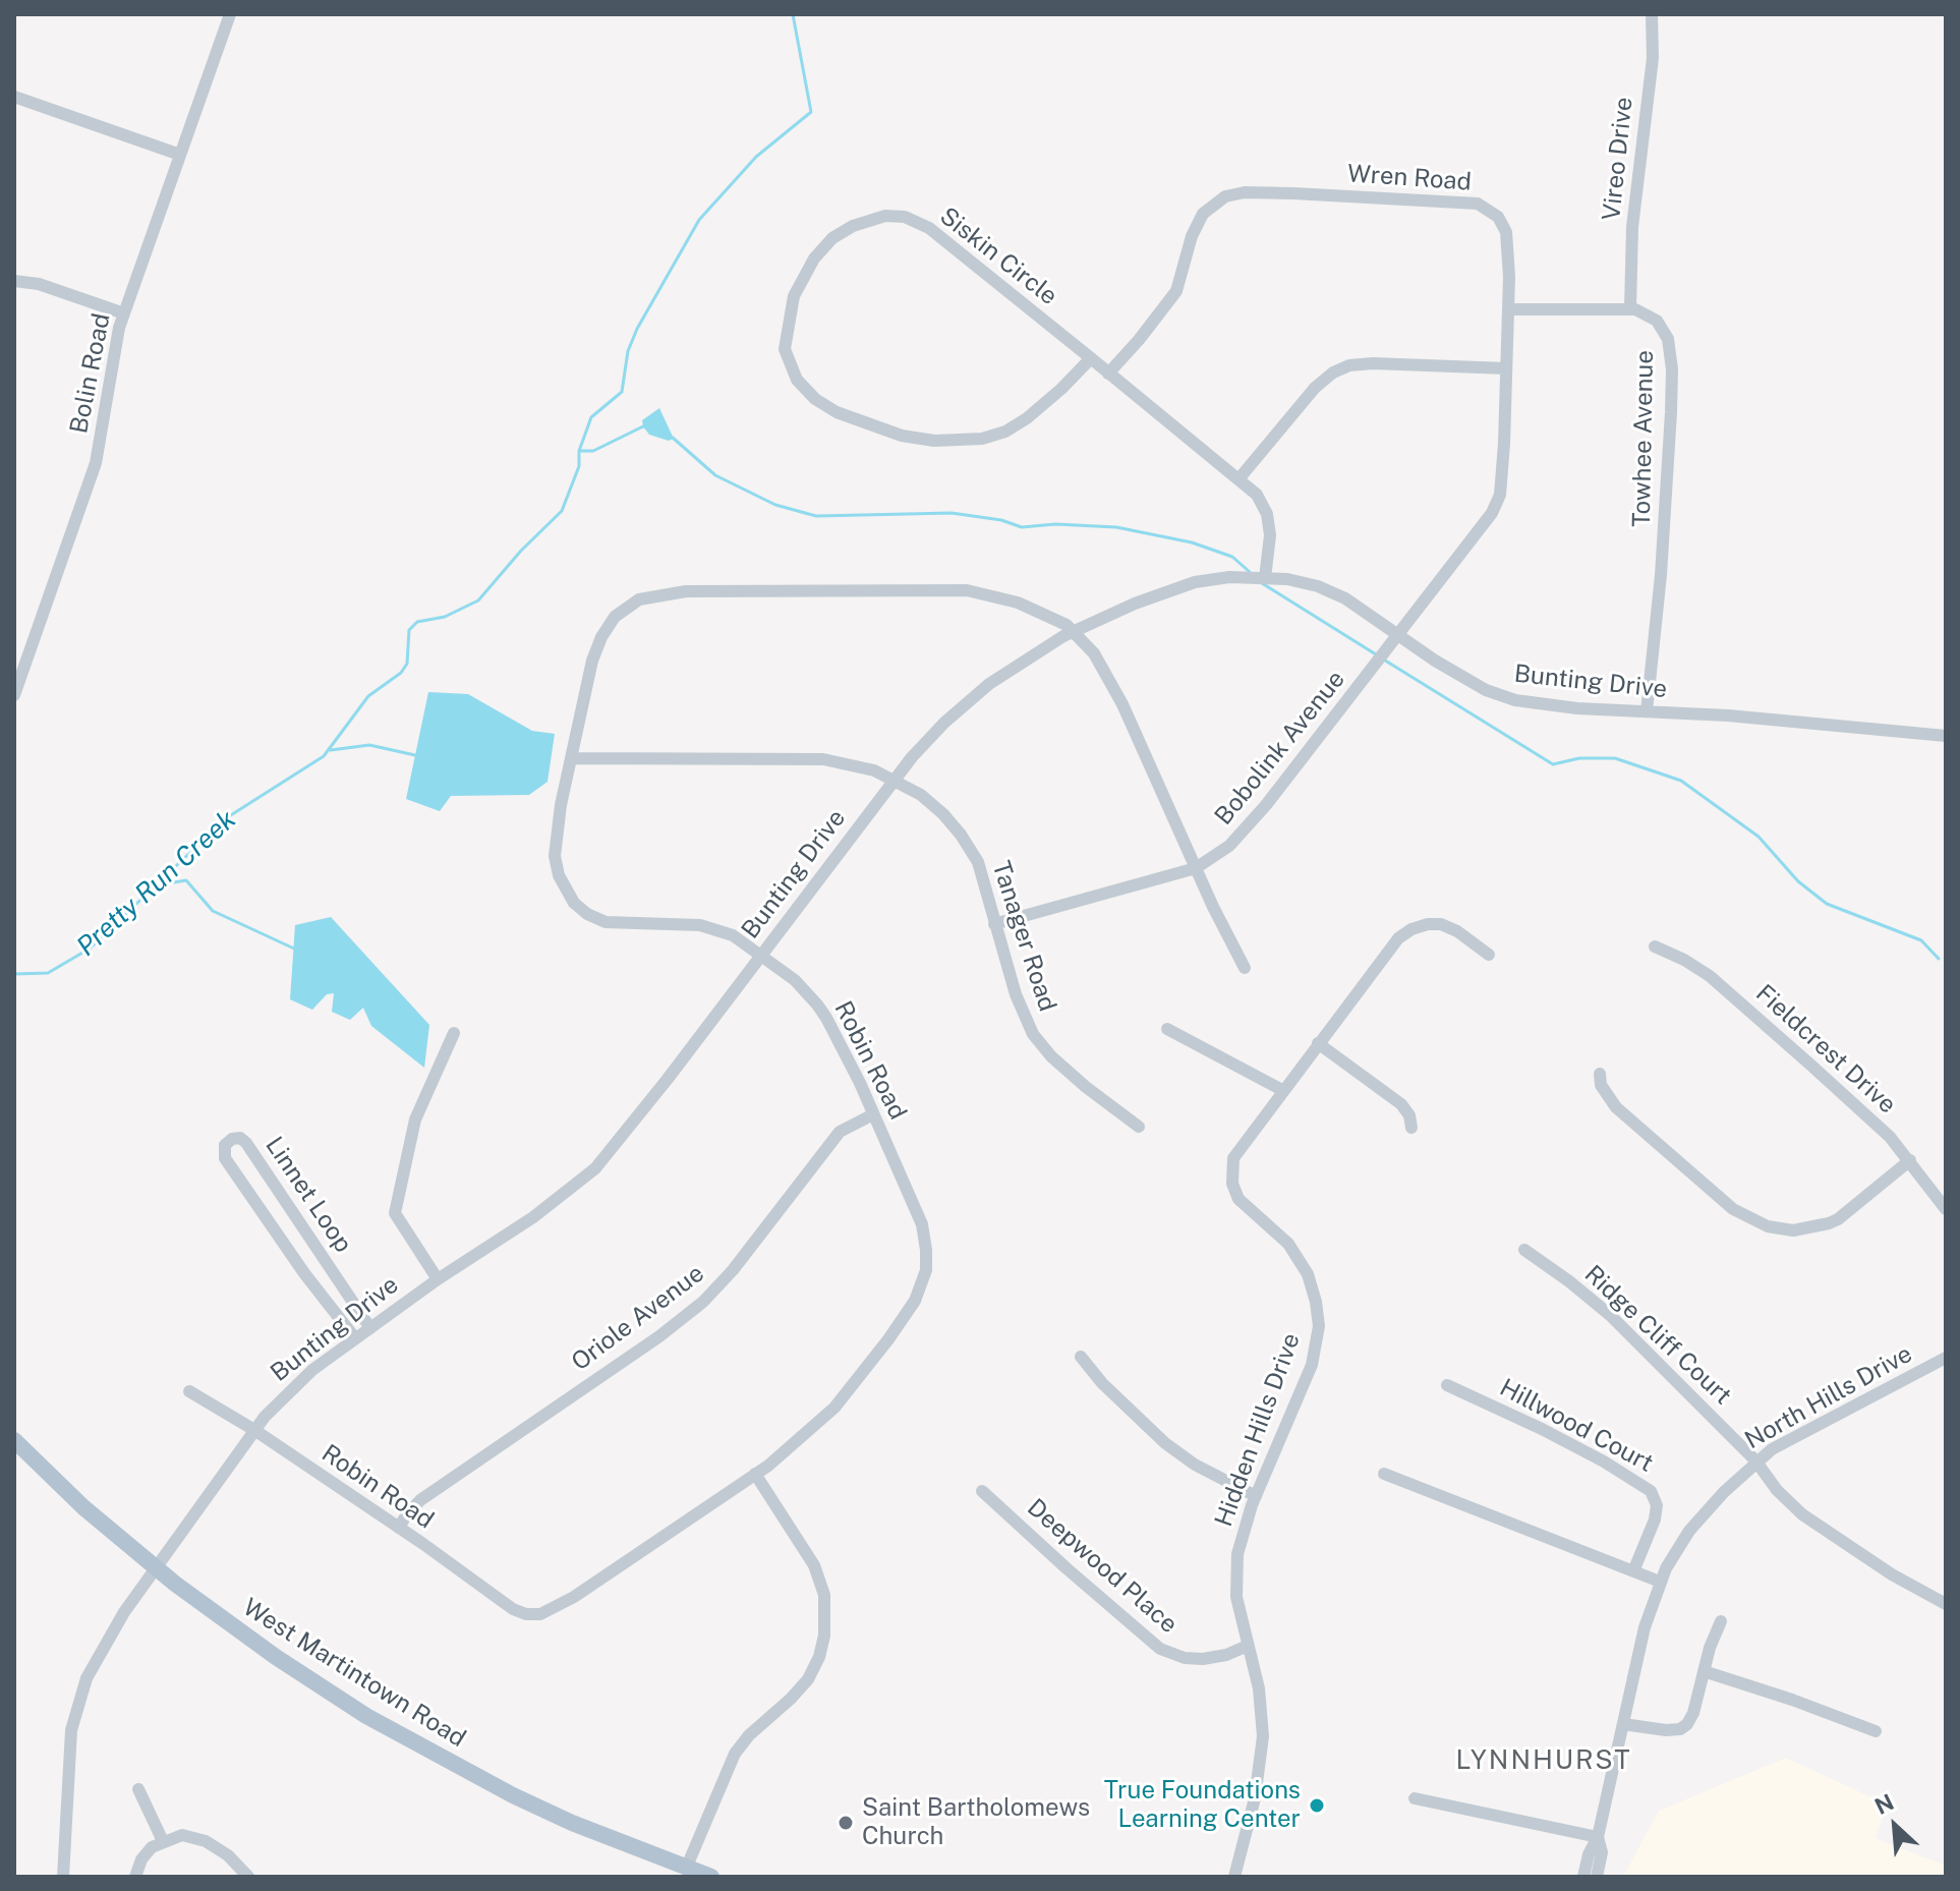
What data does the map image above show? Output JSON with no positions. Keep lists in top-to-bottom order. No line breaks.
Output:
{"streets":{"main road":["West Martintown Road"],"street":["Vireo Drive","Wren Road","Siskin Circle","Bolin Road","Towhee Avenue","Bunting Drive","Bobolink Avenue","Tanager Road","Fieldcrest Drive","Robin Road","Linnet Loop","Oriole Avenue","Ridge Cliff Court","North Hills Drive","Hillwood Court","Hidden Hills Drive","Deepwood Place"]},"crossings":[["Vireo Drive","Towhee Avenue"],["Wren Road","Siskin Circle"],["Wren Road","Bunting Drive"],["Wren Road","Bobolink Avenue"],["Siskin Circle","Bunting Drive"],["Towhee Avenue","Bunting Drive"],["Bunting Drive","Bobolink Avenue"],["Bunting Drive","Tanager Road"],["Bunting Drive","Robin Road"],["Bunting Drive","Linnet Loop"],["Bunting Drive","West Martintown Road"],["Bobolink Avenue","Tanager Road"],["Bobolink Avenue","Robin Road"],["Tanager Road","Robin Road"],["Robin Road","Oriole Avenue"],["Ridge Cliff Court","North Hills Drive"],["Hidden Hills Drive","Deepwood Place"]],"districts":["LYNNHURST"],"water":["Pretty Run Creek"],"places":["True Foundations Learning Center","Saint Bartholomews Church"],"north":"top left"}
